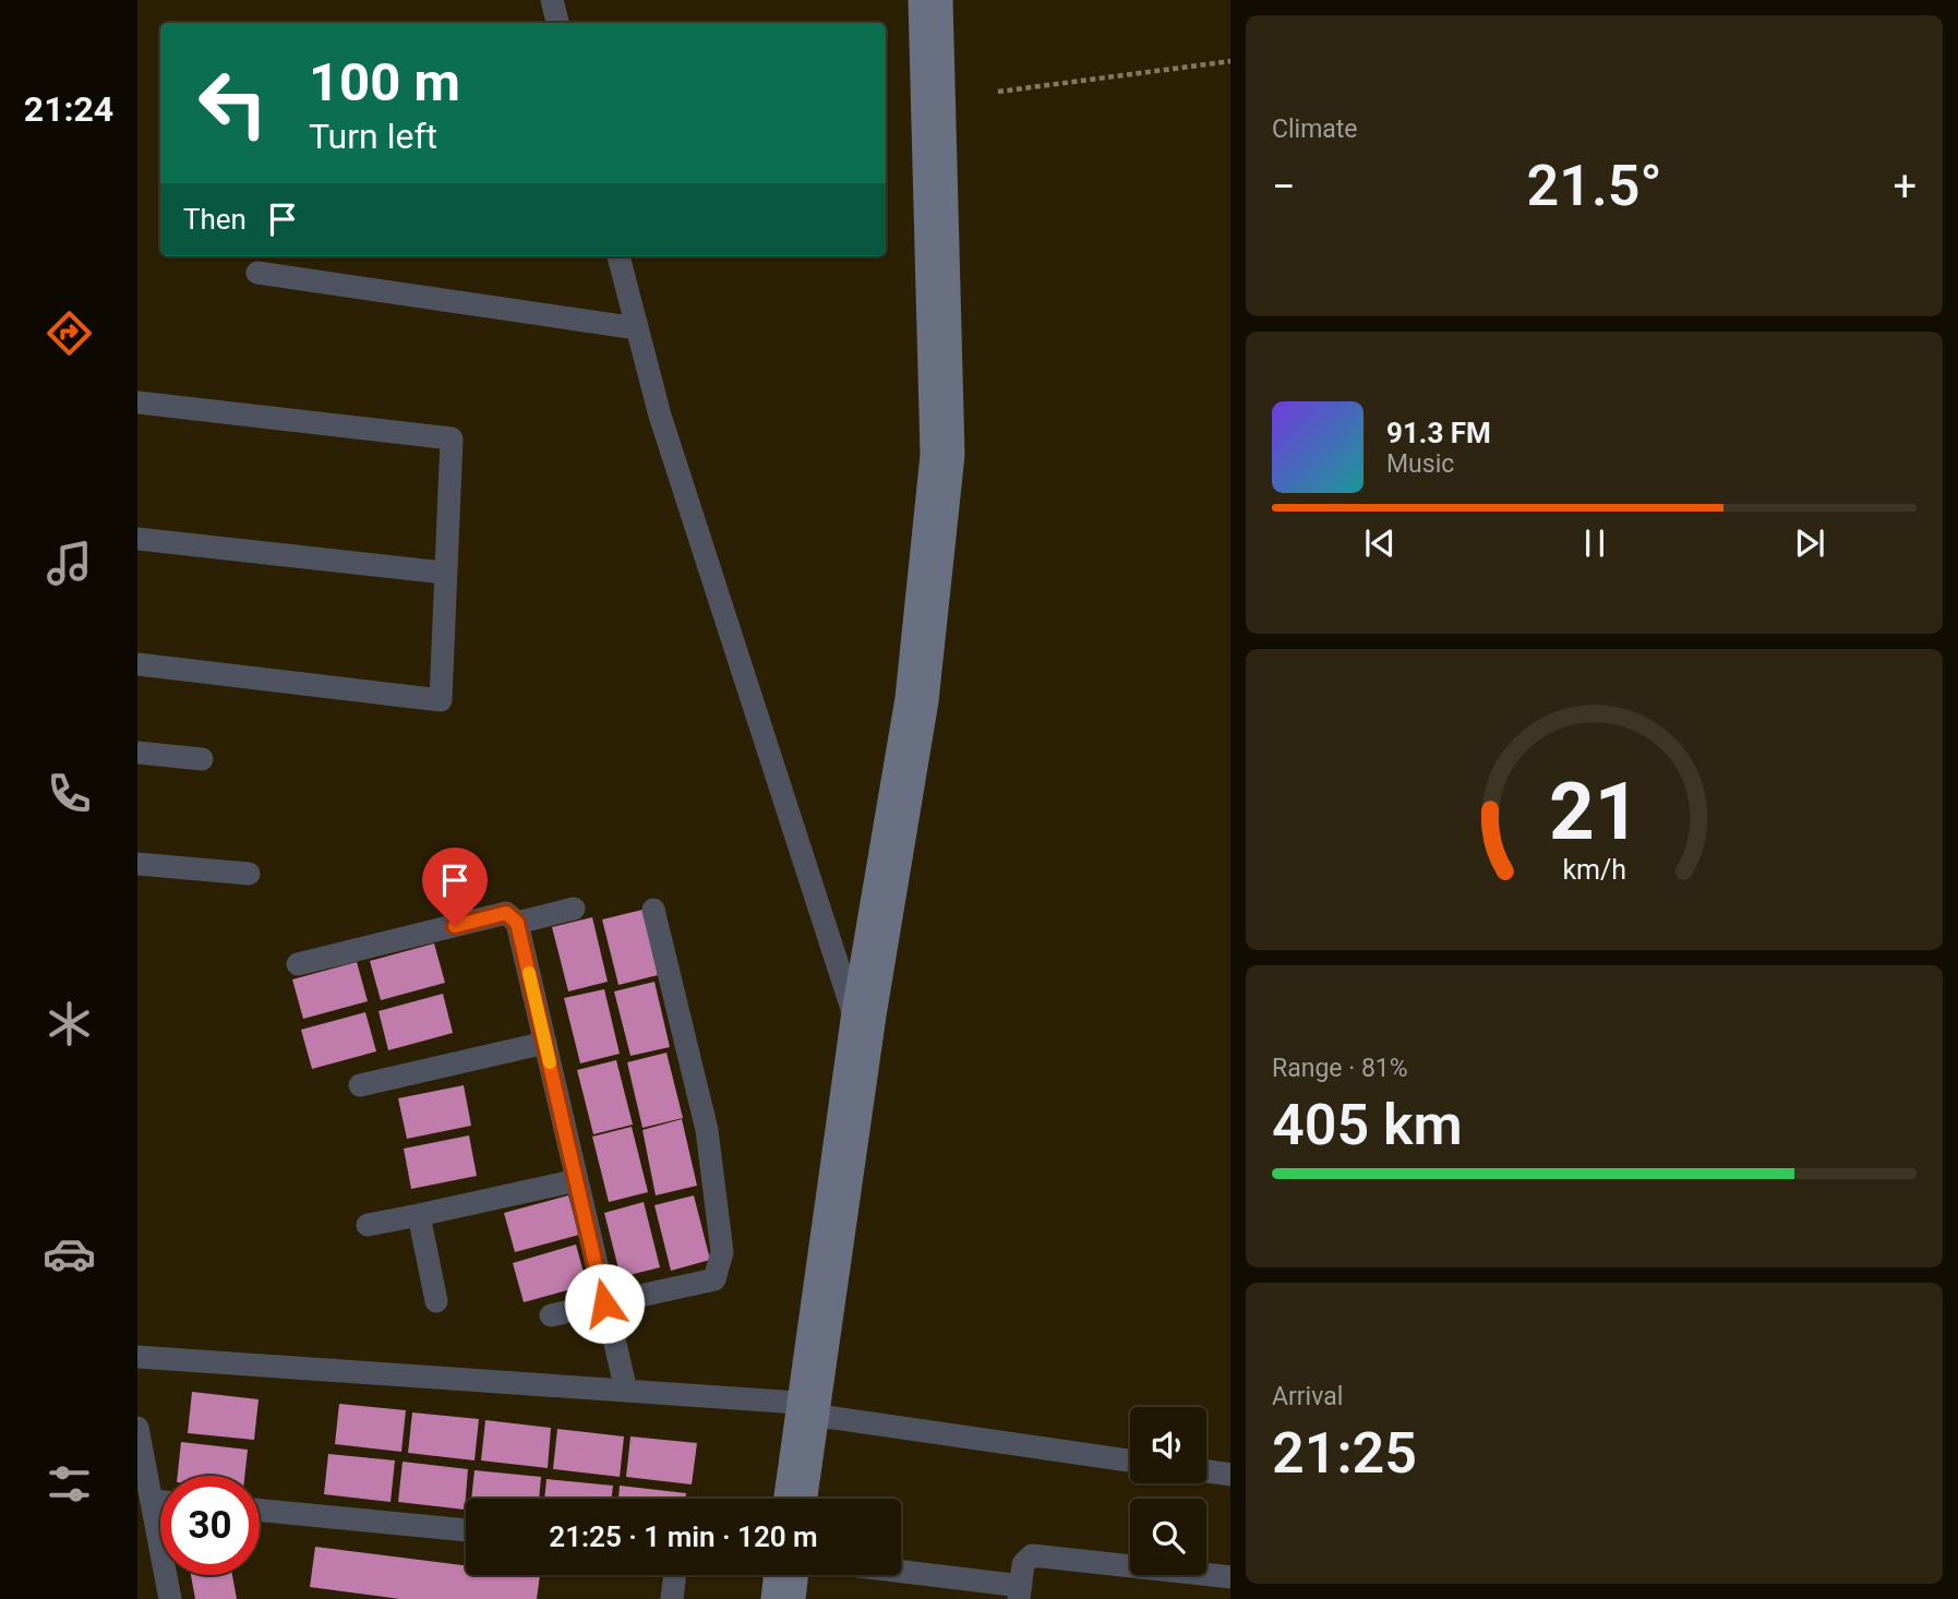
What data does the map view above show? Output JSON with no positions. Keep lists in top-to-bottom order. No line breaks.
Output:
{"page":{"tabs":"21:24","tile":["Climate",["Range · 81%","405 km"],["Arrival","21:25"]],"turn":["100 m","Turn left"],"heat":["−","21.5°","+"],"then":"Then","song":["91.3 FM","Music"],"limit":"30","trip":"21:25 · 1 min · 120 m","gauge":["21","km/h"]}}
